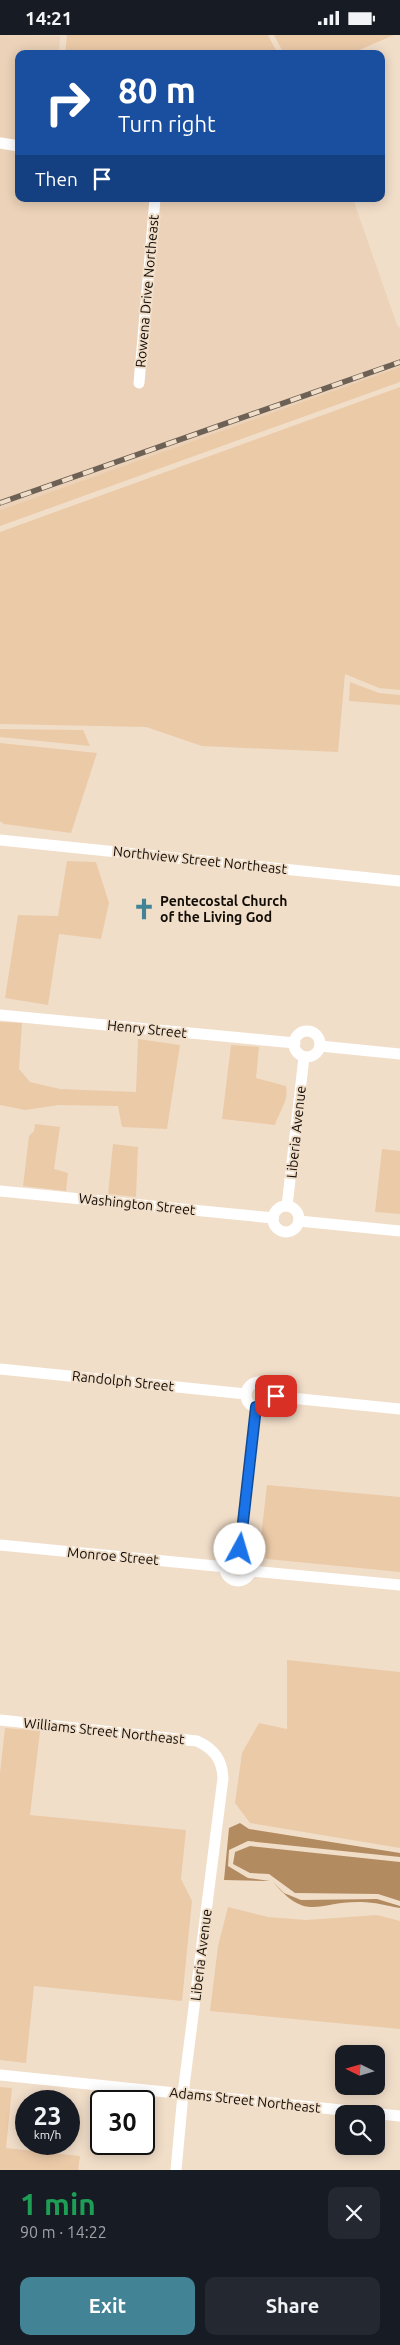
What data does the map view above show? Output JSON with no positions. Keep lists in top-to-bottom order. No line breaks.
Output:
{"streets":{"street":["Rowena Drive Northeast","Northview Street Northeast","Henry Street","Liberia Avenue","Washington Street","Randolph Street","Monroe Street","Williams Street Northeast","Adams Street Northeast"]},"crossings":[["Henry Street","Liberia Avenue"],["Liberia Avenue","Washington Street"],["Liberia Avenue","Williams Street Northeast"],["Liberia Avenue","Adams Street Northeast"]],"places":{"church":["Pentecostal Church of the Living God"]},"north":"left","page":{"status":"14:21","turn":["80 m","Turn right"],"then":"Then","speed":"23 km/h","limit":"30","heading":["1 min","90 m · 14:22"],"buttons":["Exit","Share"]}}
